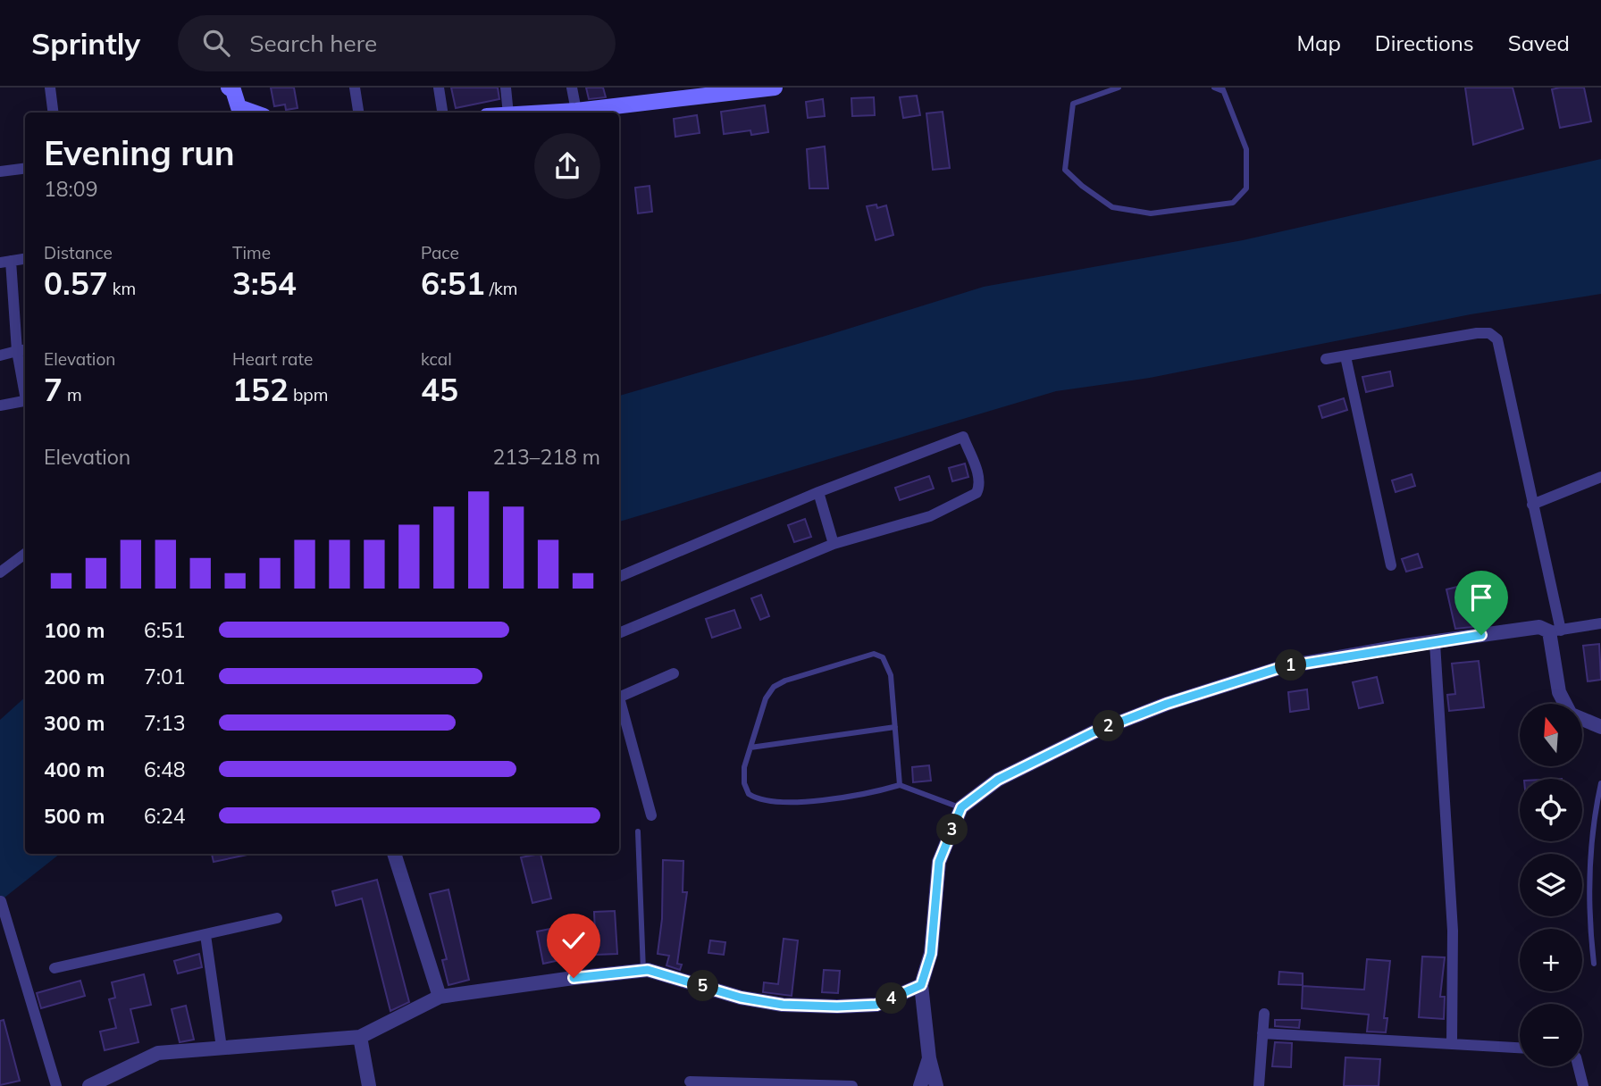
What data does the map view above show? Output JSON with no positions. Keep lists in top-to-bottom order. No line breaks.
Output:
{"north":"top","page":{"header":"Sprintly","search":"Search here","nav":["Map","Directions","Saved"],"heading":["Evening run","18:09"],"stats":[["Distance","0.57 km"],["Time","3:54"],["Pace","6:51 /km"],["Elevation","7 m"],["Heart rate","152 bpm"],["kcal","45"]],"chart":["Elevation","213–218 m"],"list":[{"name":"100 m","note":"6:51"},{"name":"200 m","note":"7:01"},{"name":"300 m","note":"7:13"},{"name":"400 m","note":"6:48"},{"name":"500 m","note":"6:24"}],"pins":["1","2","3","5","4"],"map_buttons":["+","−"]}}
